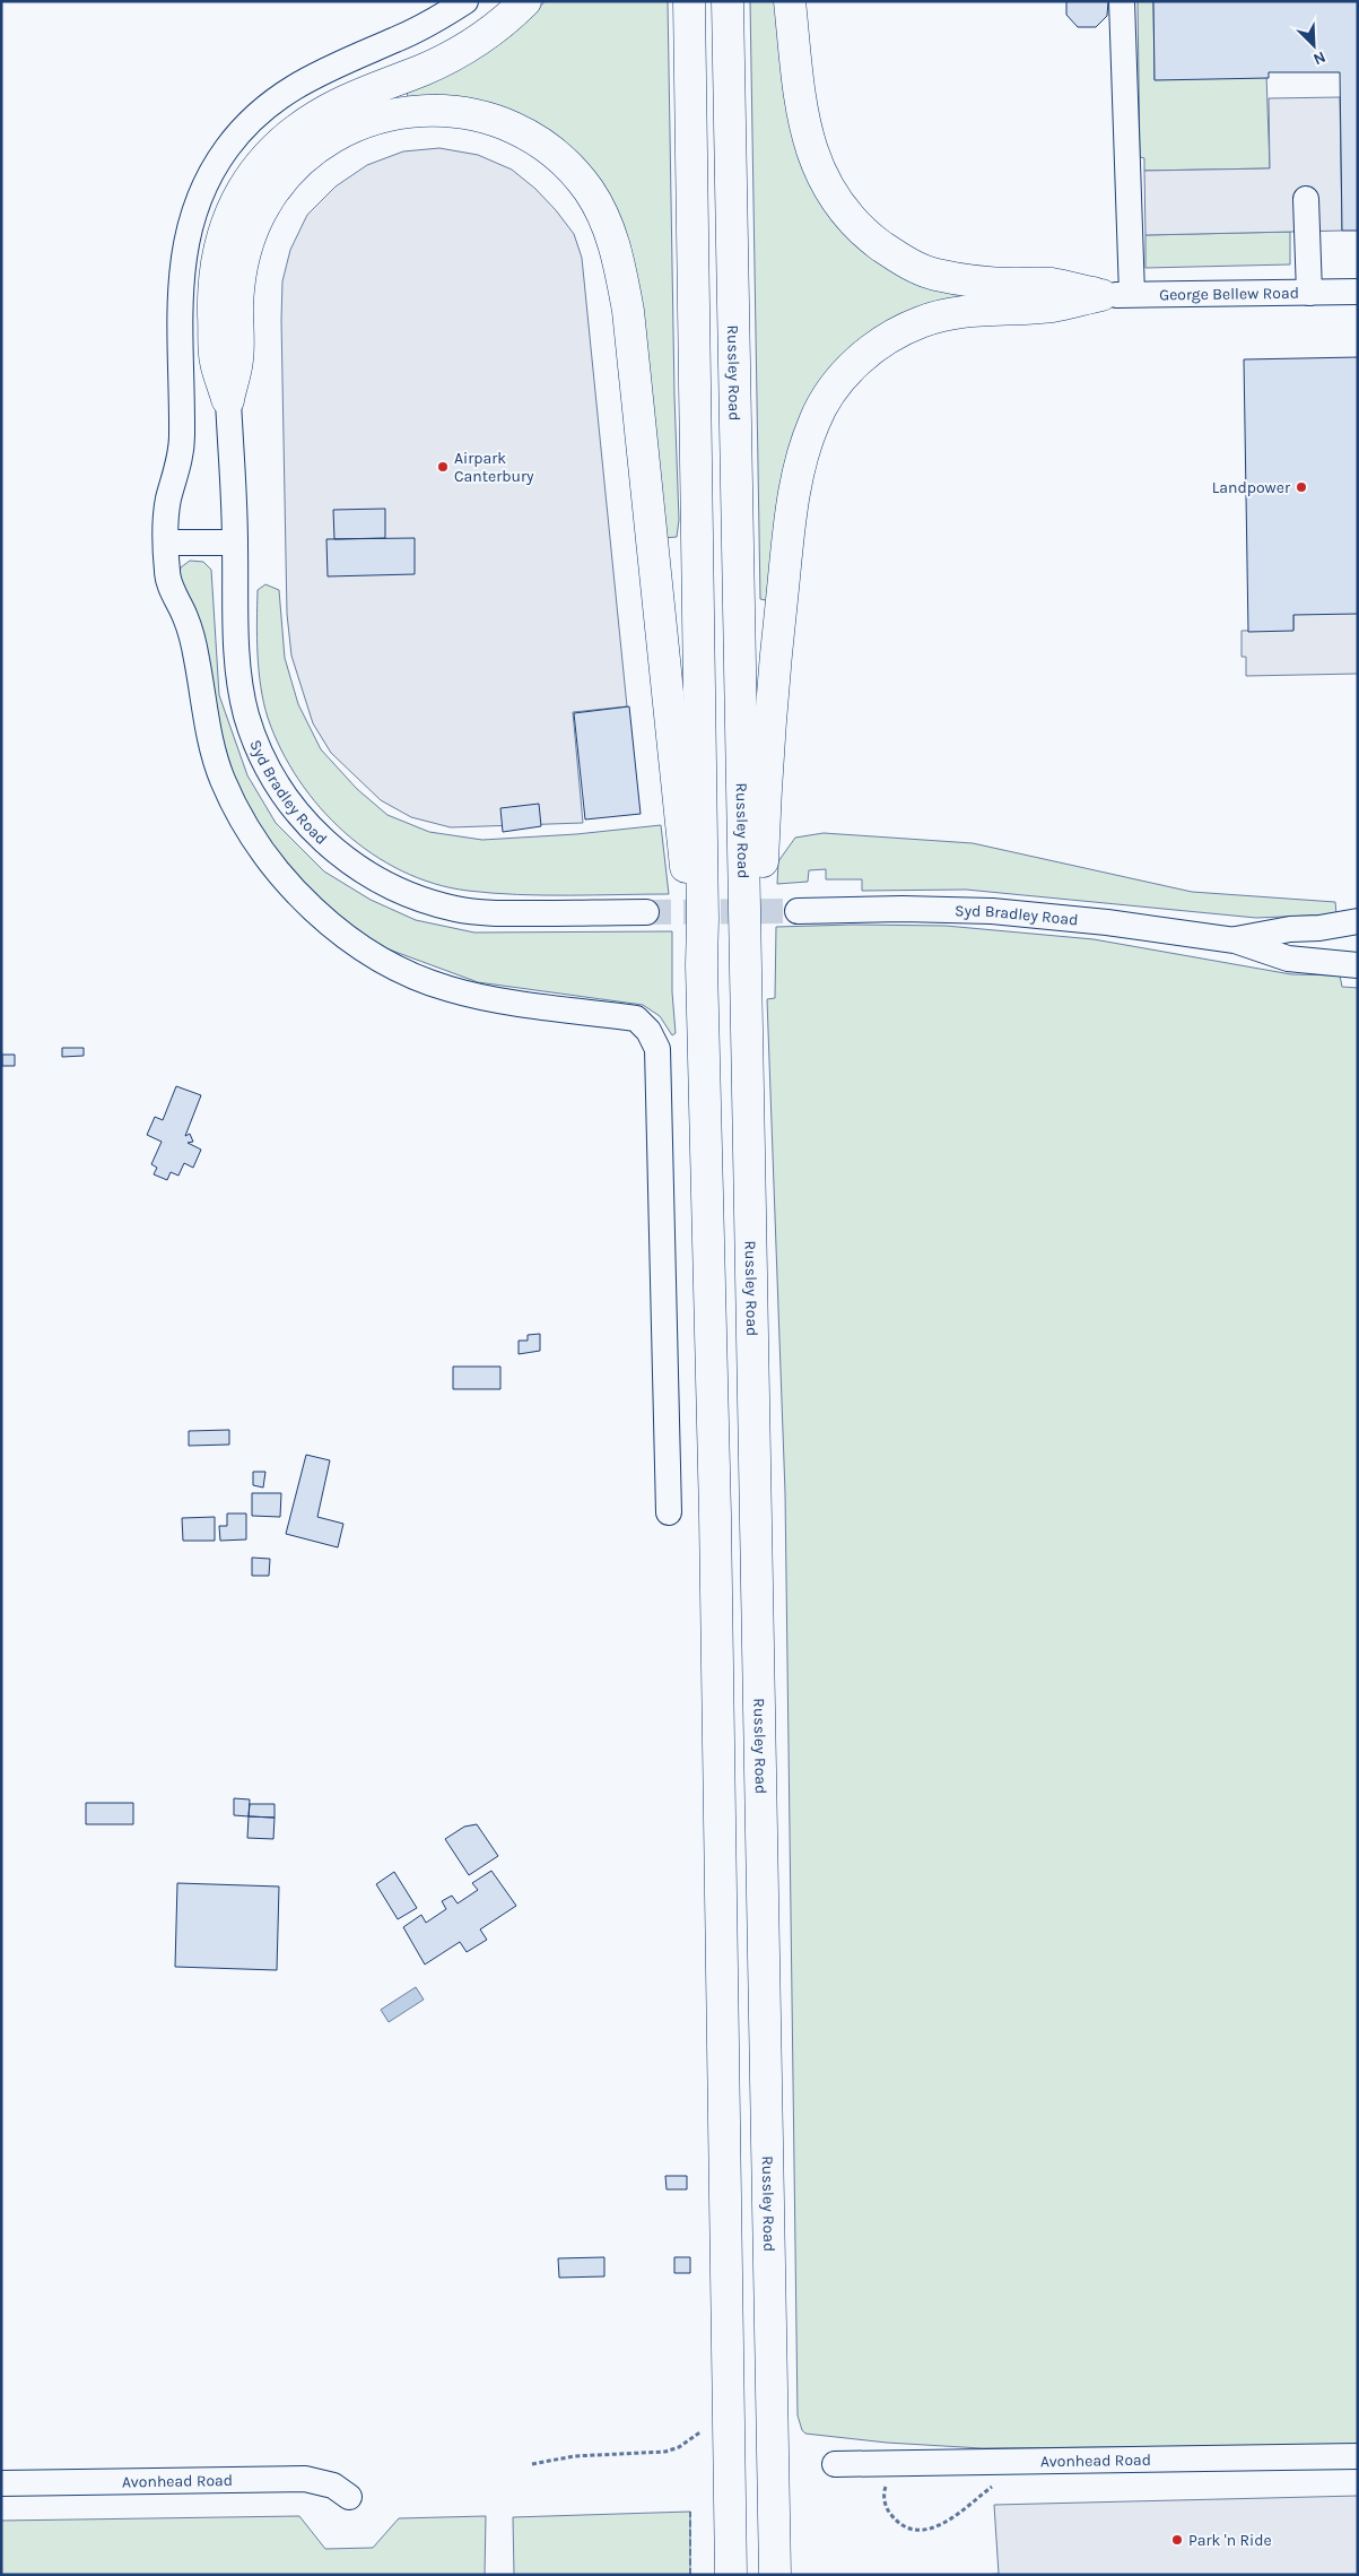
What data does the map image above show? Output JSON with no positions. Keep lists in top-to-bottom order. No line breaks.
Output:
{"streets":{"highway":["Russley Road"],"street":["George Bellew Road","Syd Bradley Road","Avonhead Road"]},"places":["Airpark Canterbury","Landpower","Park 'n Ride"],"north":"bottom right"}
